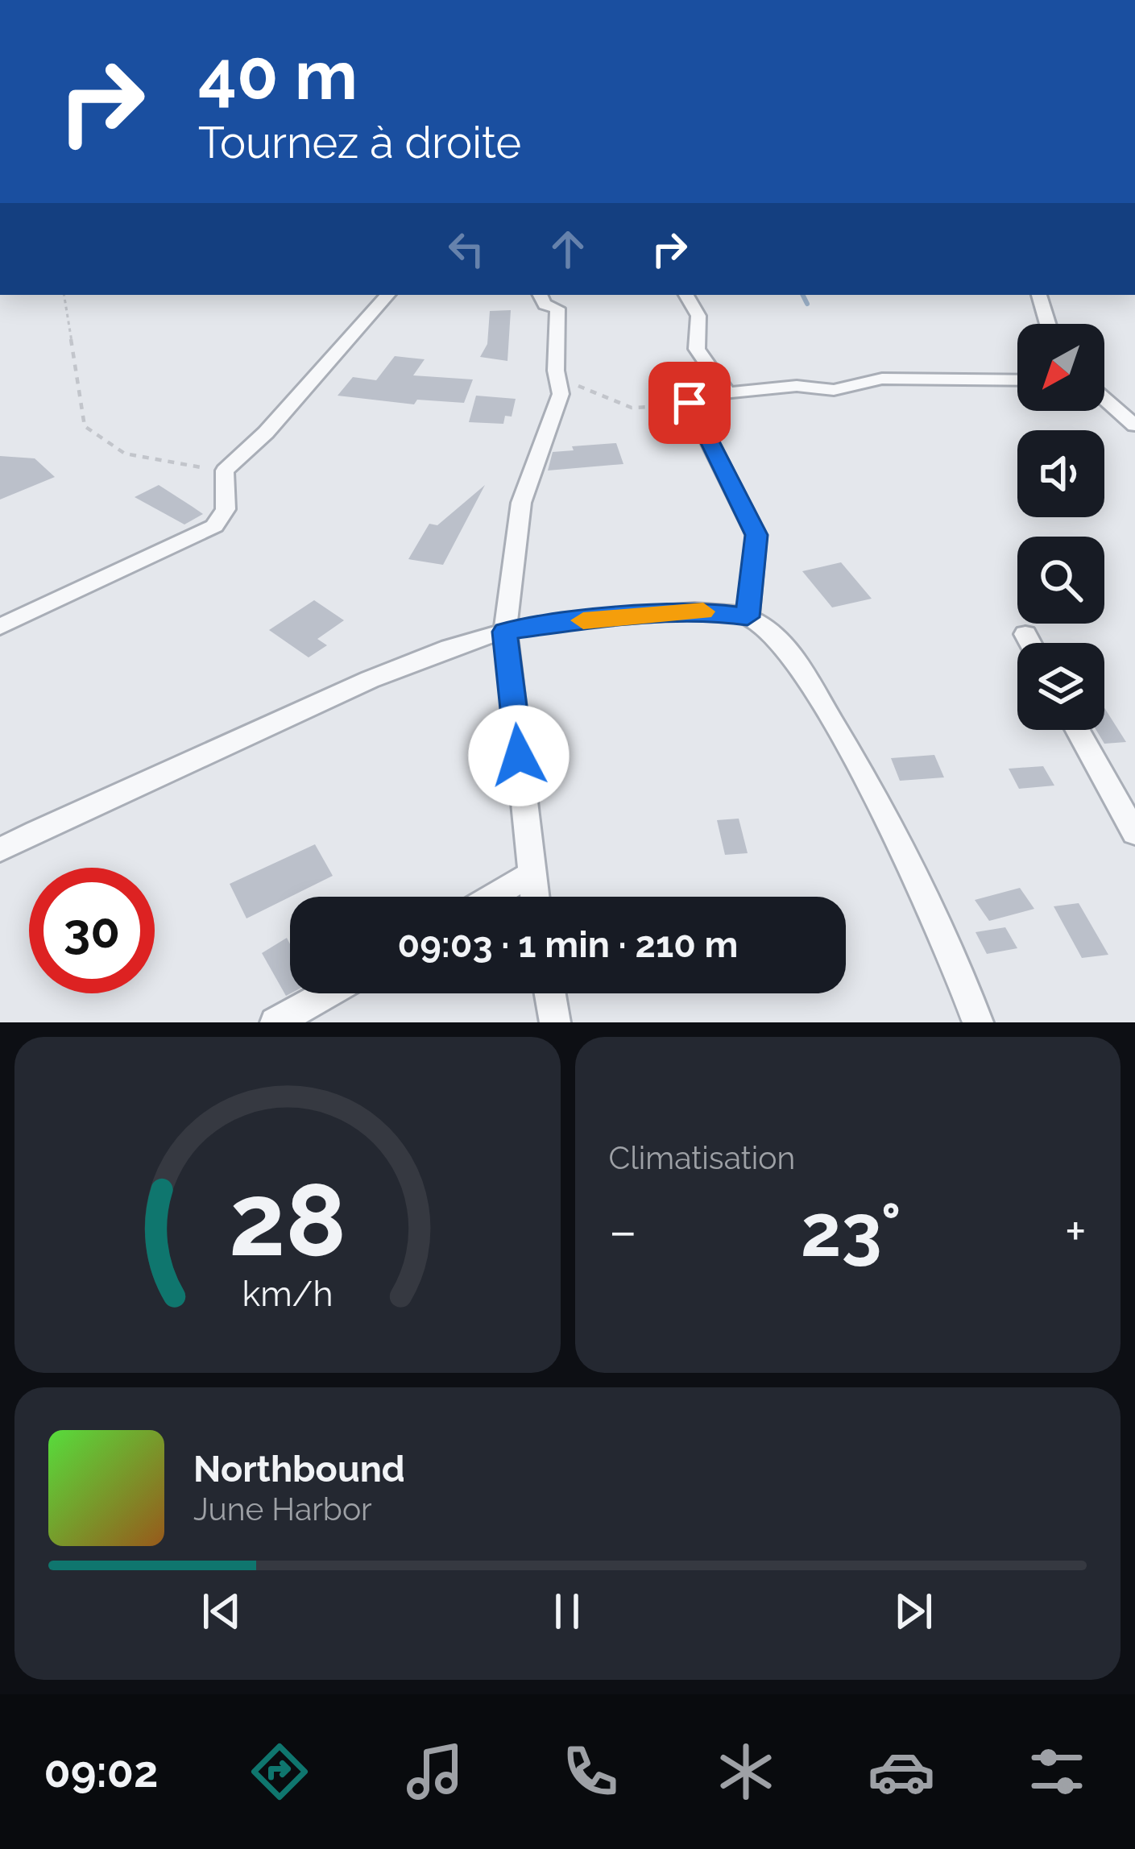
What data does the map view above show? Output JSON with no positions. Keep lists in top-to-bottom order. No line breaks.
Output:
{"north":"bottom left","page":{"turn":["40 m","Tournez à droite"],"limit":"30","trip":"09:03 · 1 min · 210 m","tile":"Climatisation","heat":["−","23°","+"],"song":["Northbound","June Harbor"],"tabs":"09:02","gauge":["28","km/h"]}}
